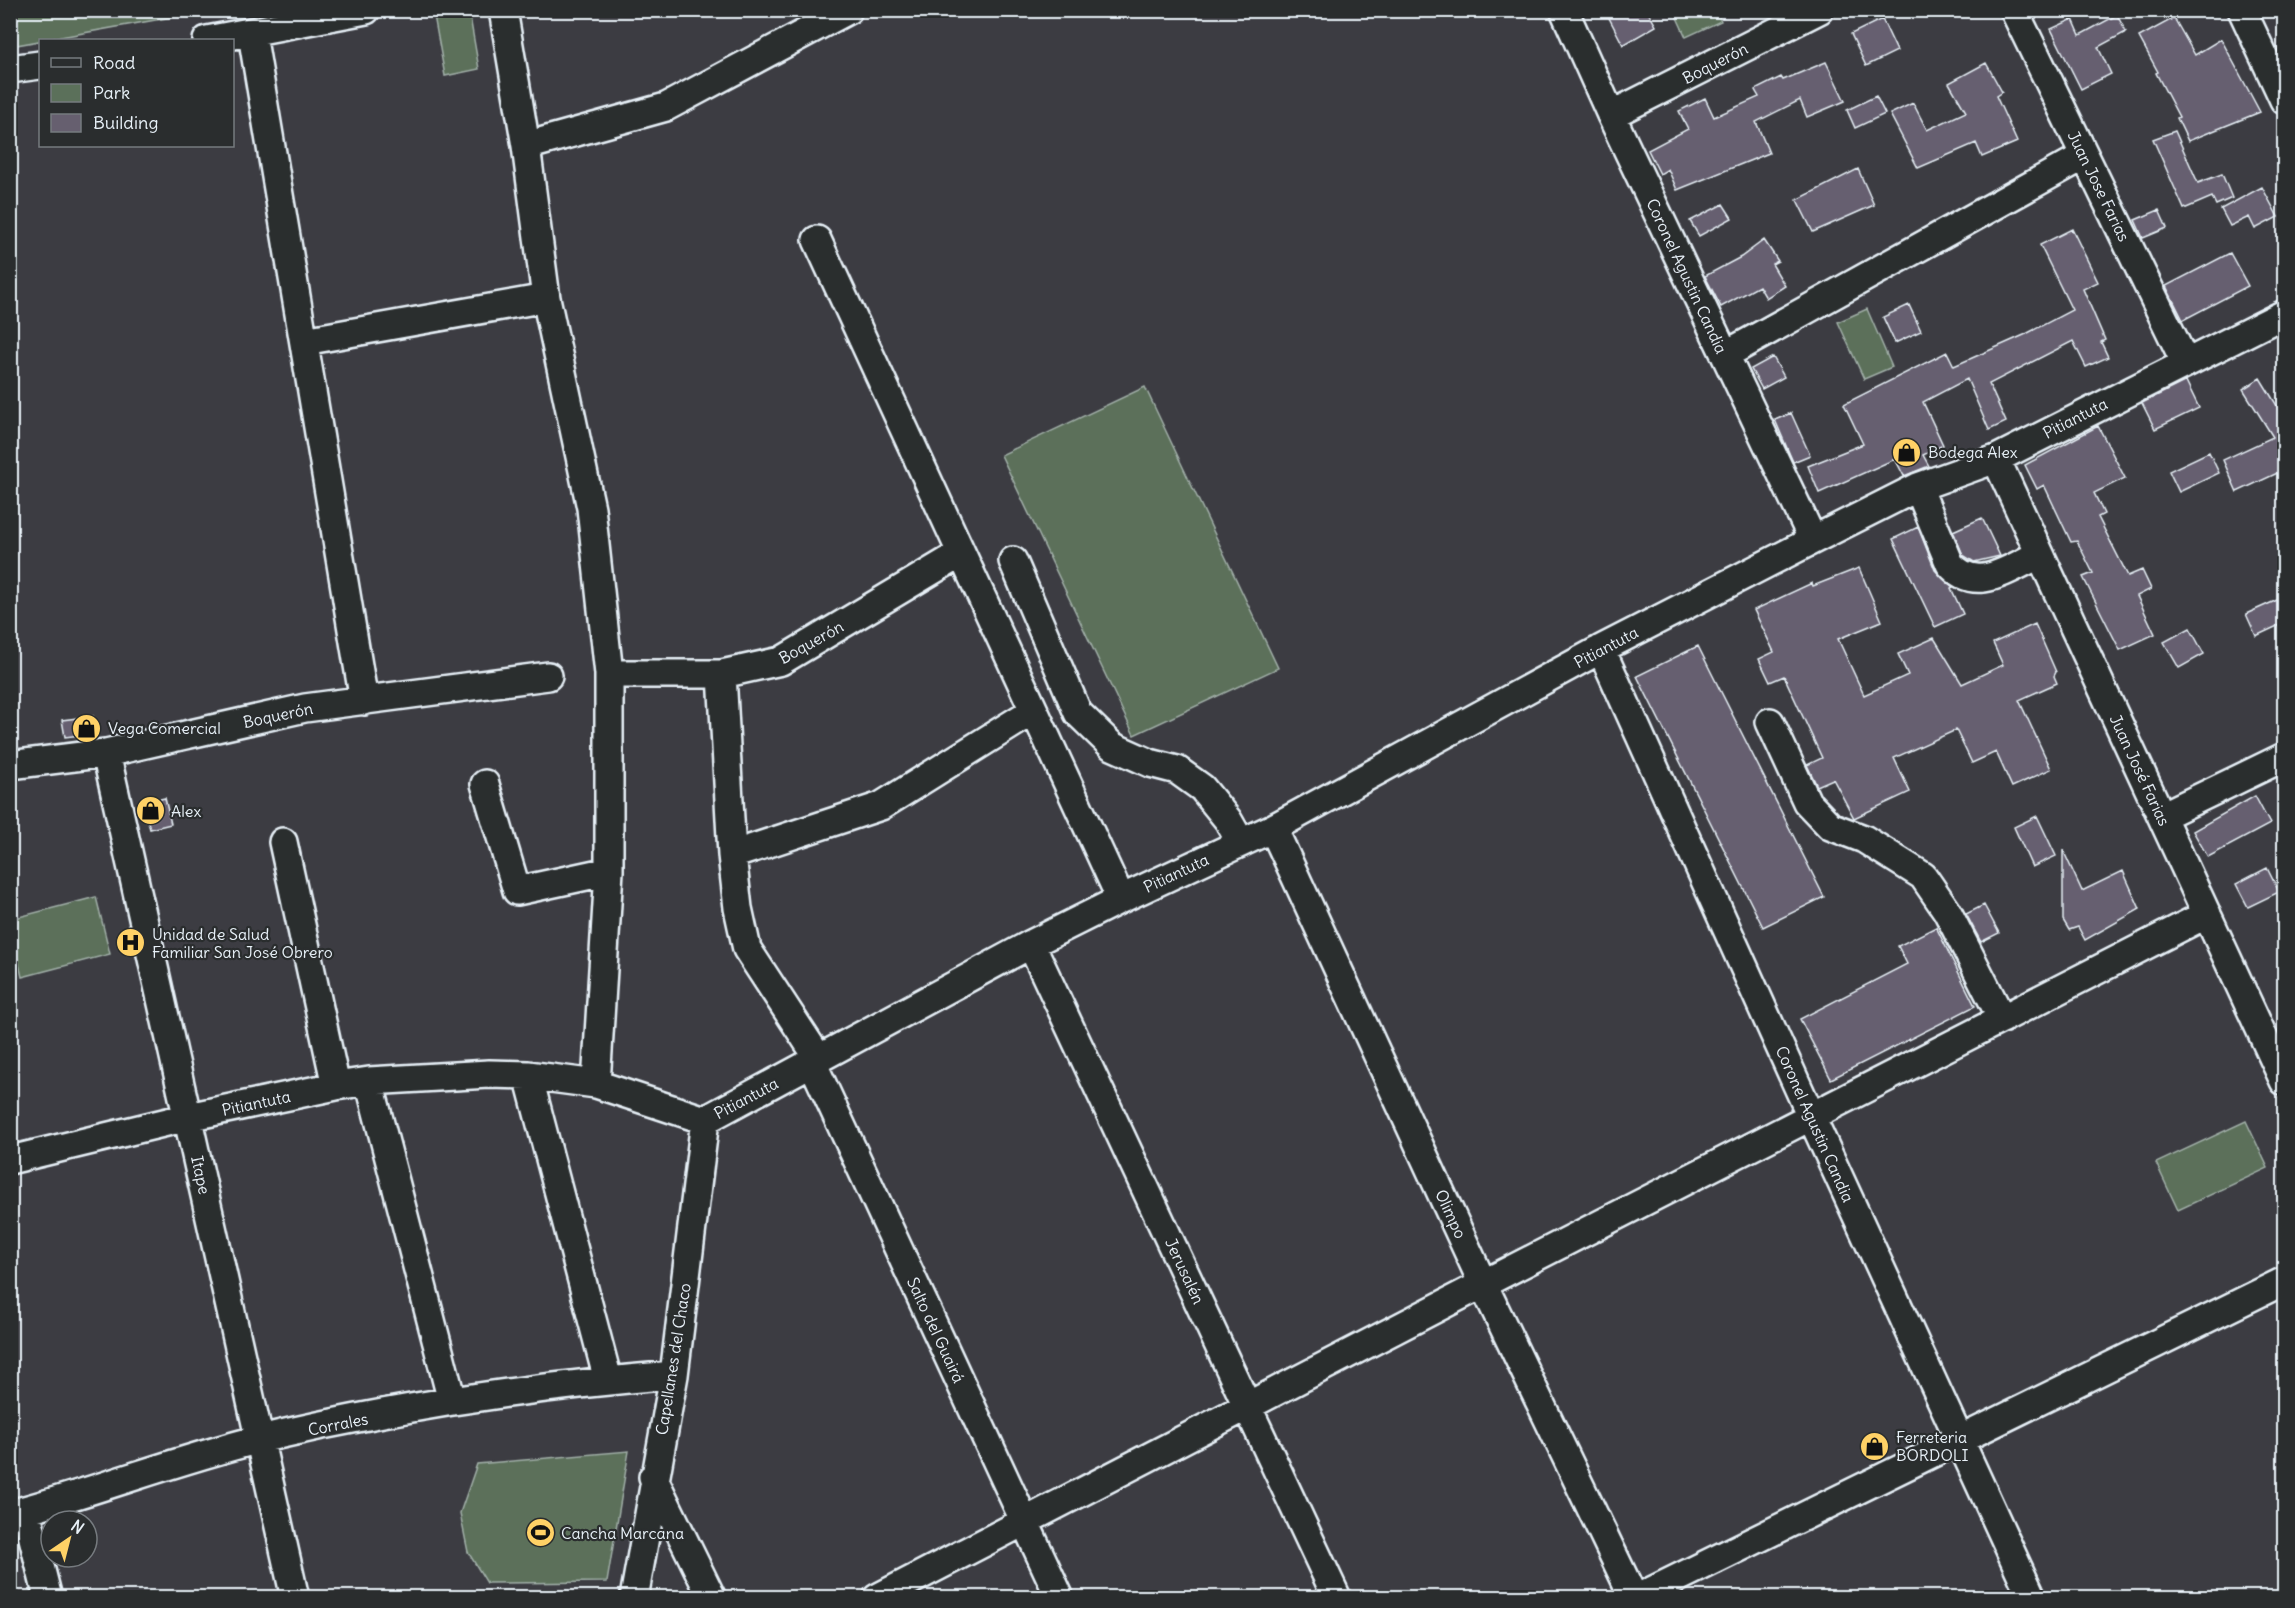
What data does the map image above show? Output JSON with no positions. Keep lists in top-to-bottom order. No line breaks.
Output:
{"streets":{"street":["Boquerón","Juan Jose Farias","Coronel Agustin Candia","Pitiantuta","Juan José Farias","Itape","Olimpo","Jerusalén","Salto del Guairá","Capellanes del Chaco","Corrales"]},"crossings":[["Boquerón","Coronel Agustin Candia"],["Boquerón","Itape"],["Juan Jose Farias","Pitiantuta"],["Coronel Agustin Candia","Pitiantuta"],["Pitiantuta","Juan José Farias"],["Pitiantuta","Itape"],["Pitiantuta","Olimpo"],["Pitiantuta","Jerusalén"],["Pitiantuta","Salto del Guairá"],["Pitiantuta","Capellanes del Chaco"],["Itape","Corrales"],["Capellanes del Chaco","Corrales"]],"places":{"shop":["Bodega Alex","Vega Comercial","Alex","Ferreteria BORDOLI"],"hospital":["Unidad de Salud Familiar San José Obrero"],"sports":["Cancha Marcana"]},"legend":["Road","Park","Building"],"north":"top right"}
